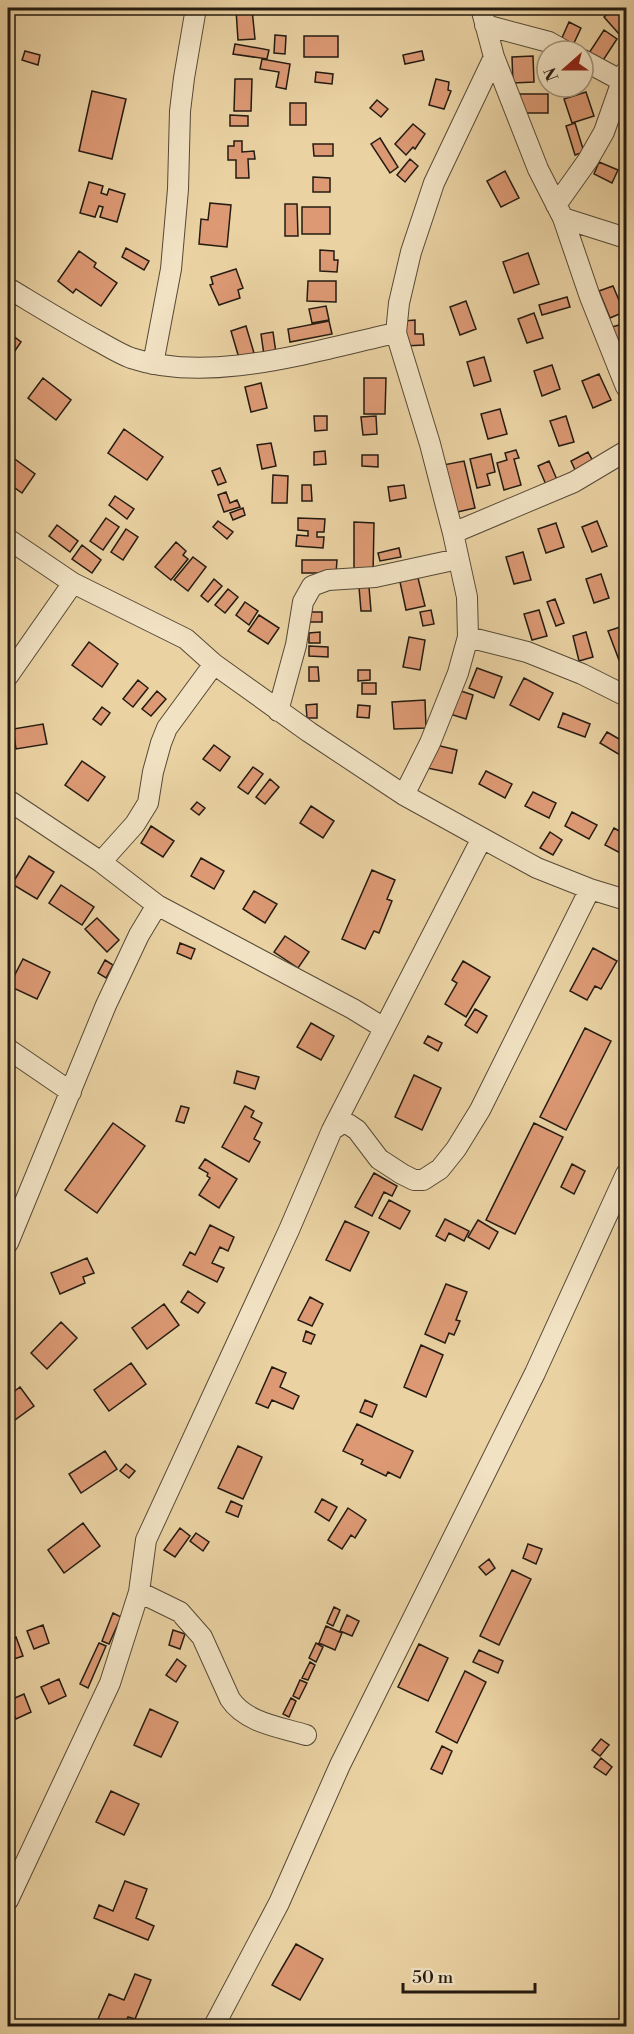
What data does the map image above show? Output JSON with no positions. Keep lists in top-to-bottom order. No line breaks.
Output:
{"scale_bar":"50 m","north":"left"}
